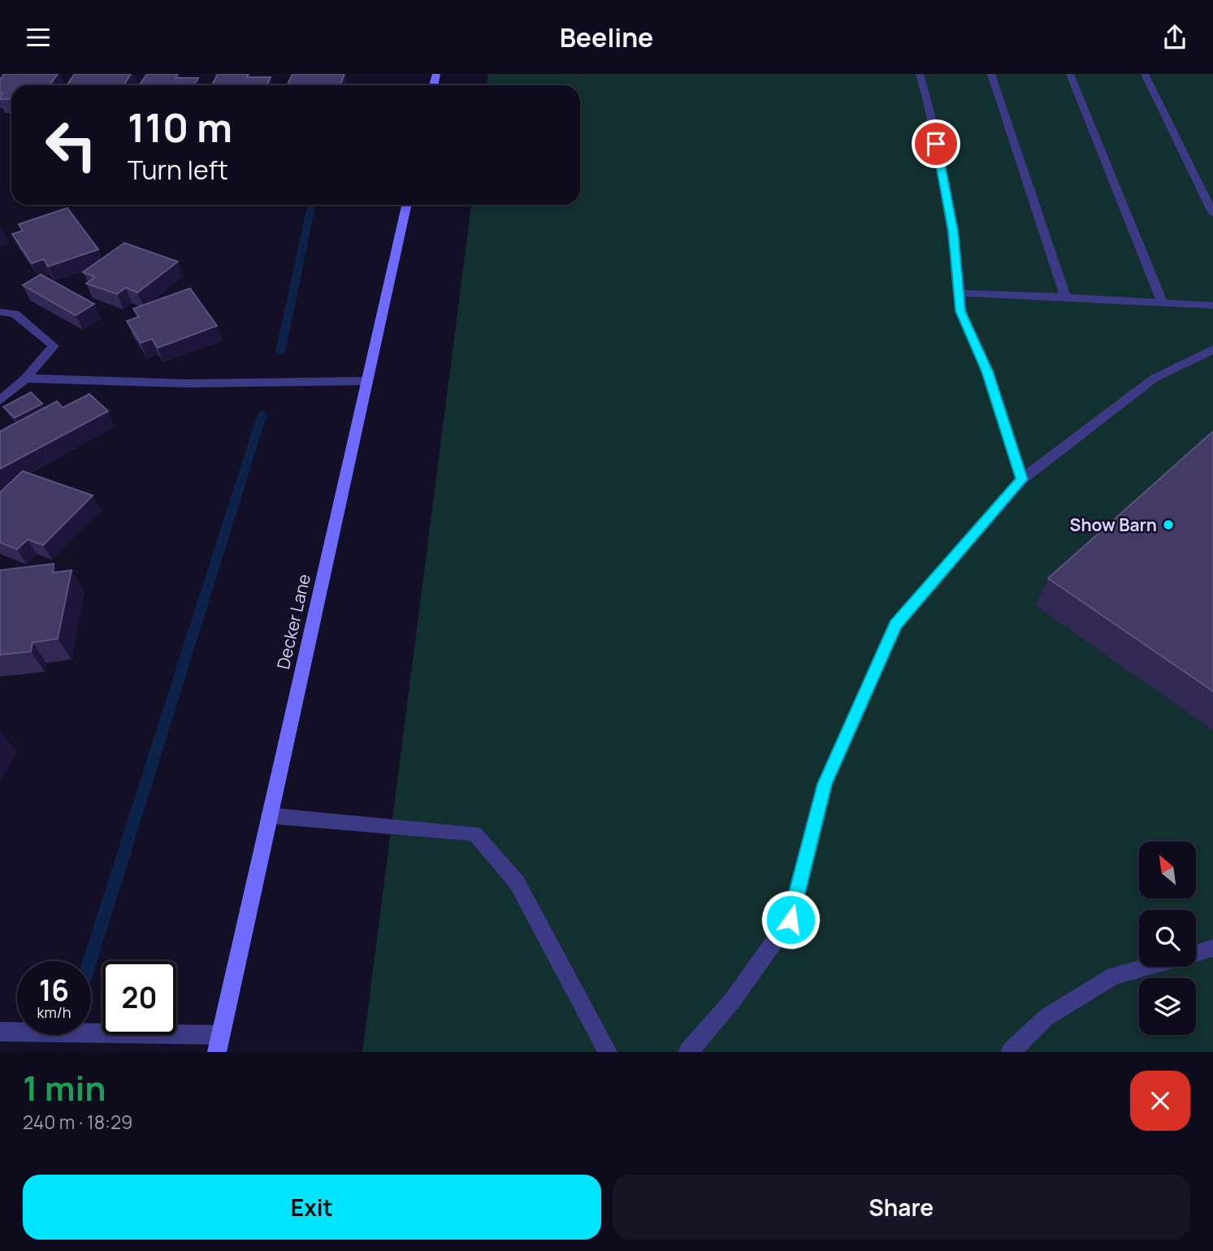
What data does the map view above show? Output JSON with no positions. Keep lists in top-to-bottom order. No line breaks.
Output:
{"streets":{"main road":["Decker Lane"]},"places":["Show Barn"],"north":"top left","page":{"header":"Beeline","turn":["110 m","Turn left"],"speed":"16 km/h","limit":"20","heading":["1 min","240 m · 18:29"],"buttons":["Exit","Share"]}}
